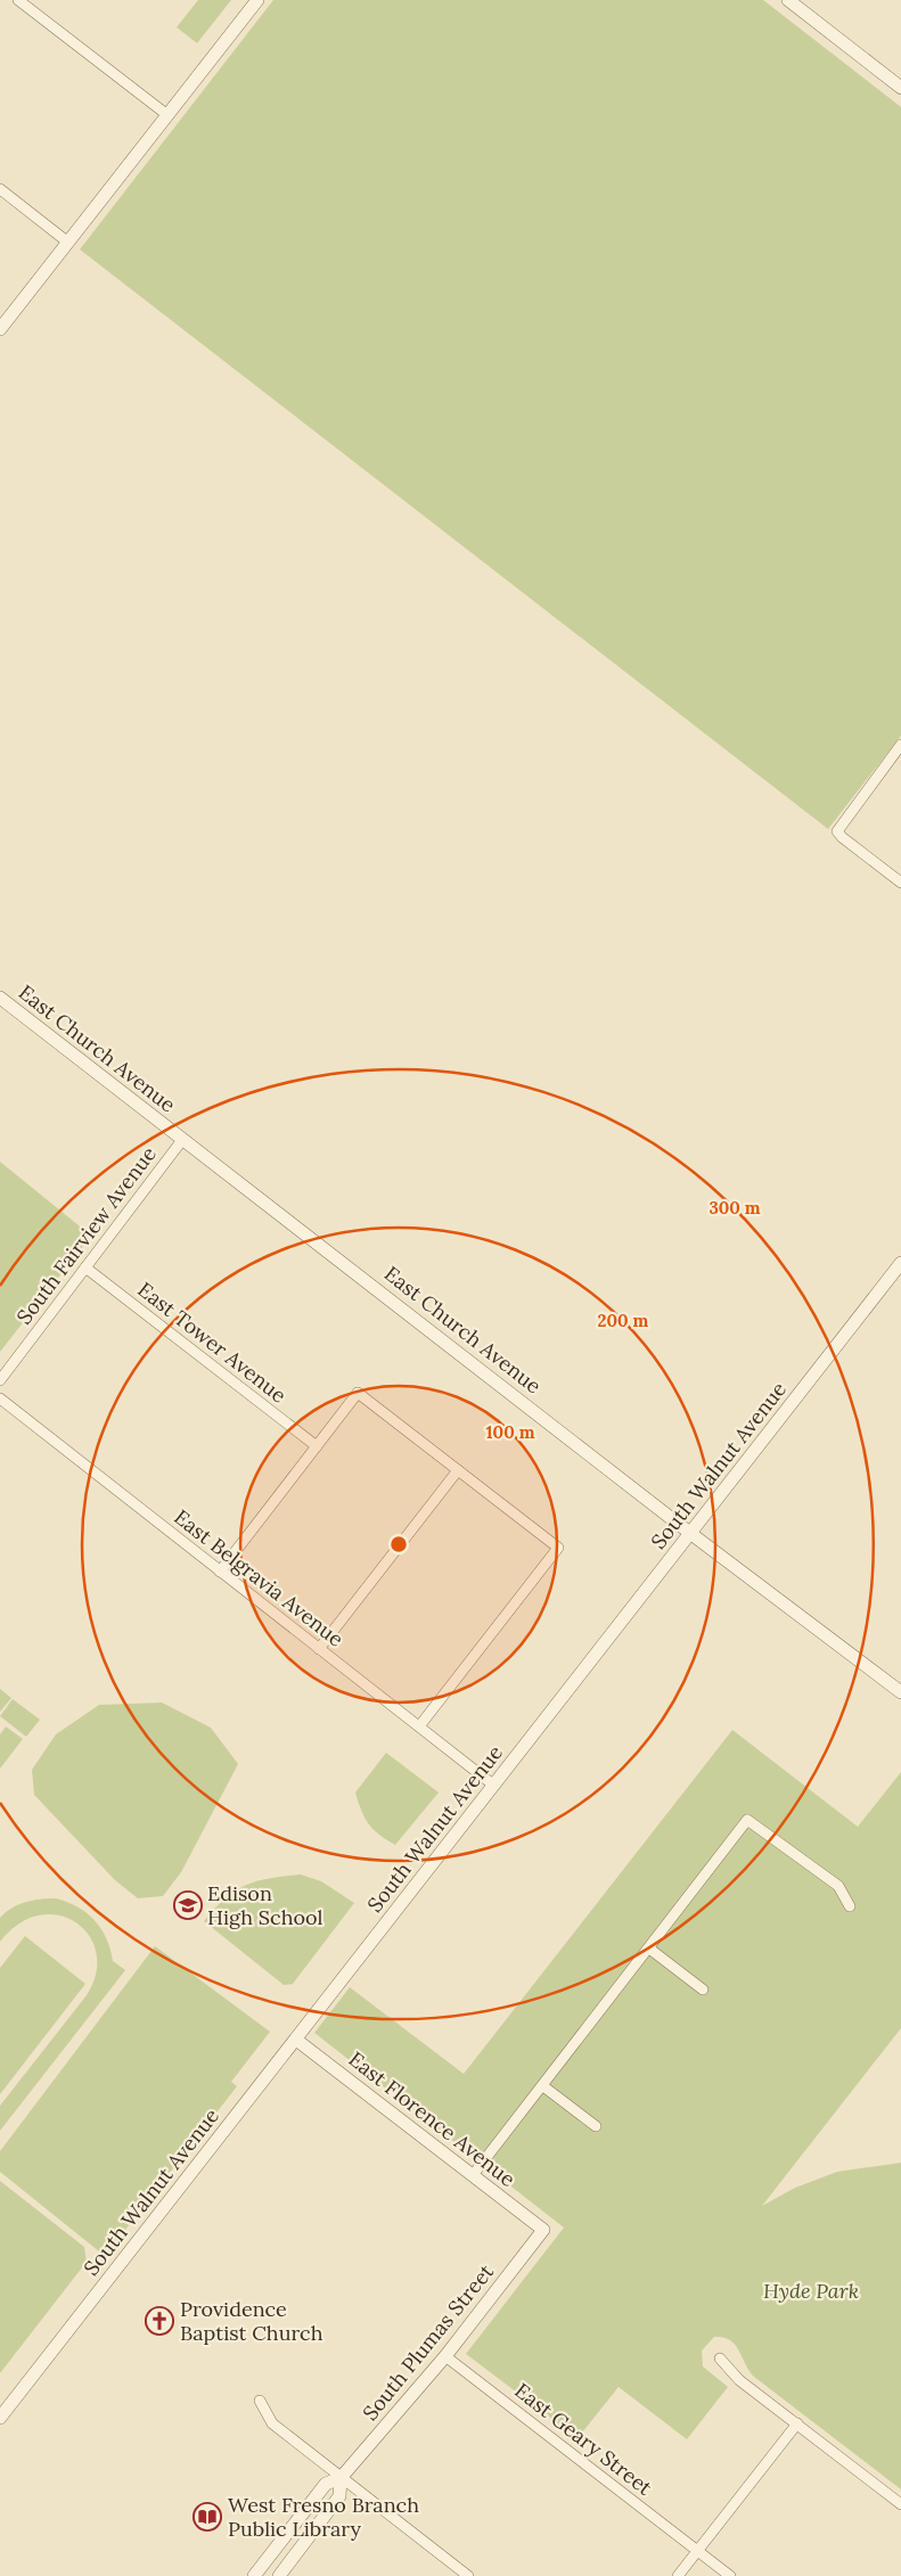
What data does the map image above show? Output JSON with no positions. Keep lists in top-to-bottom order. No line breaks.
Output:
{"streets":{"street":["East Church Avenue","South Fairview Avenue","East Tower Avenue","South Walnut Avenue","East Belgravia Avenue","East Florence Avenue","South Plumas Street","East Geary Street"]},"crossings":[["East Church Avenue","South Fairview Avenue"],["East Church Avenue","South Walnut Avenue"],["South Fairview Avenue","East Tower Avenue"],["South Walnut Avenue","East Belgravia Avenue"],["South Walnut Avenue","East Florence Avenue"],["East Florence Avenue","South Plumas Street"],["South Plumas Street","East Geary Street"]],"parks":["Hyde Park"],"places":{"school or university":["Edison High School"],"church":["Providence Baptist Church"],"library":["West Fresno Branch Public Library"]},"rings":["300 m","200 m","100 m"]}
